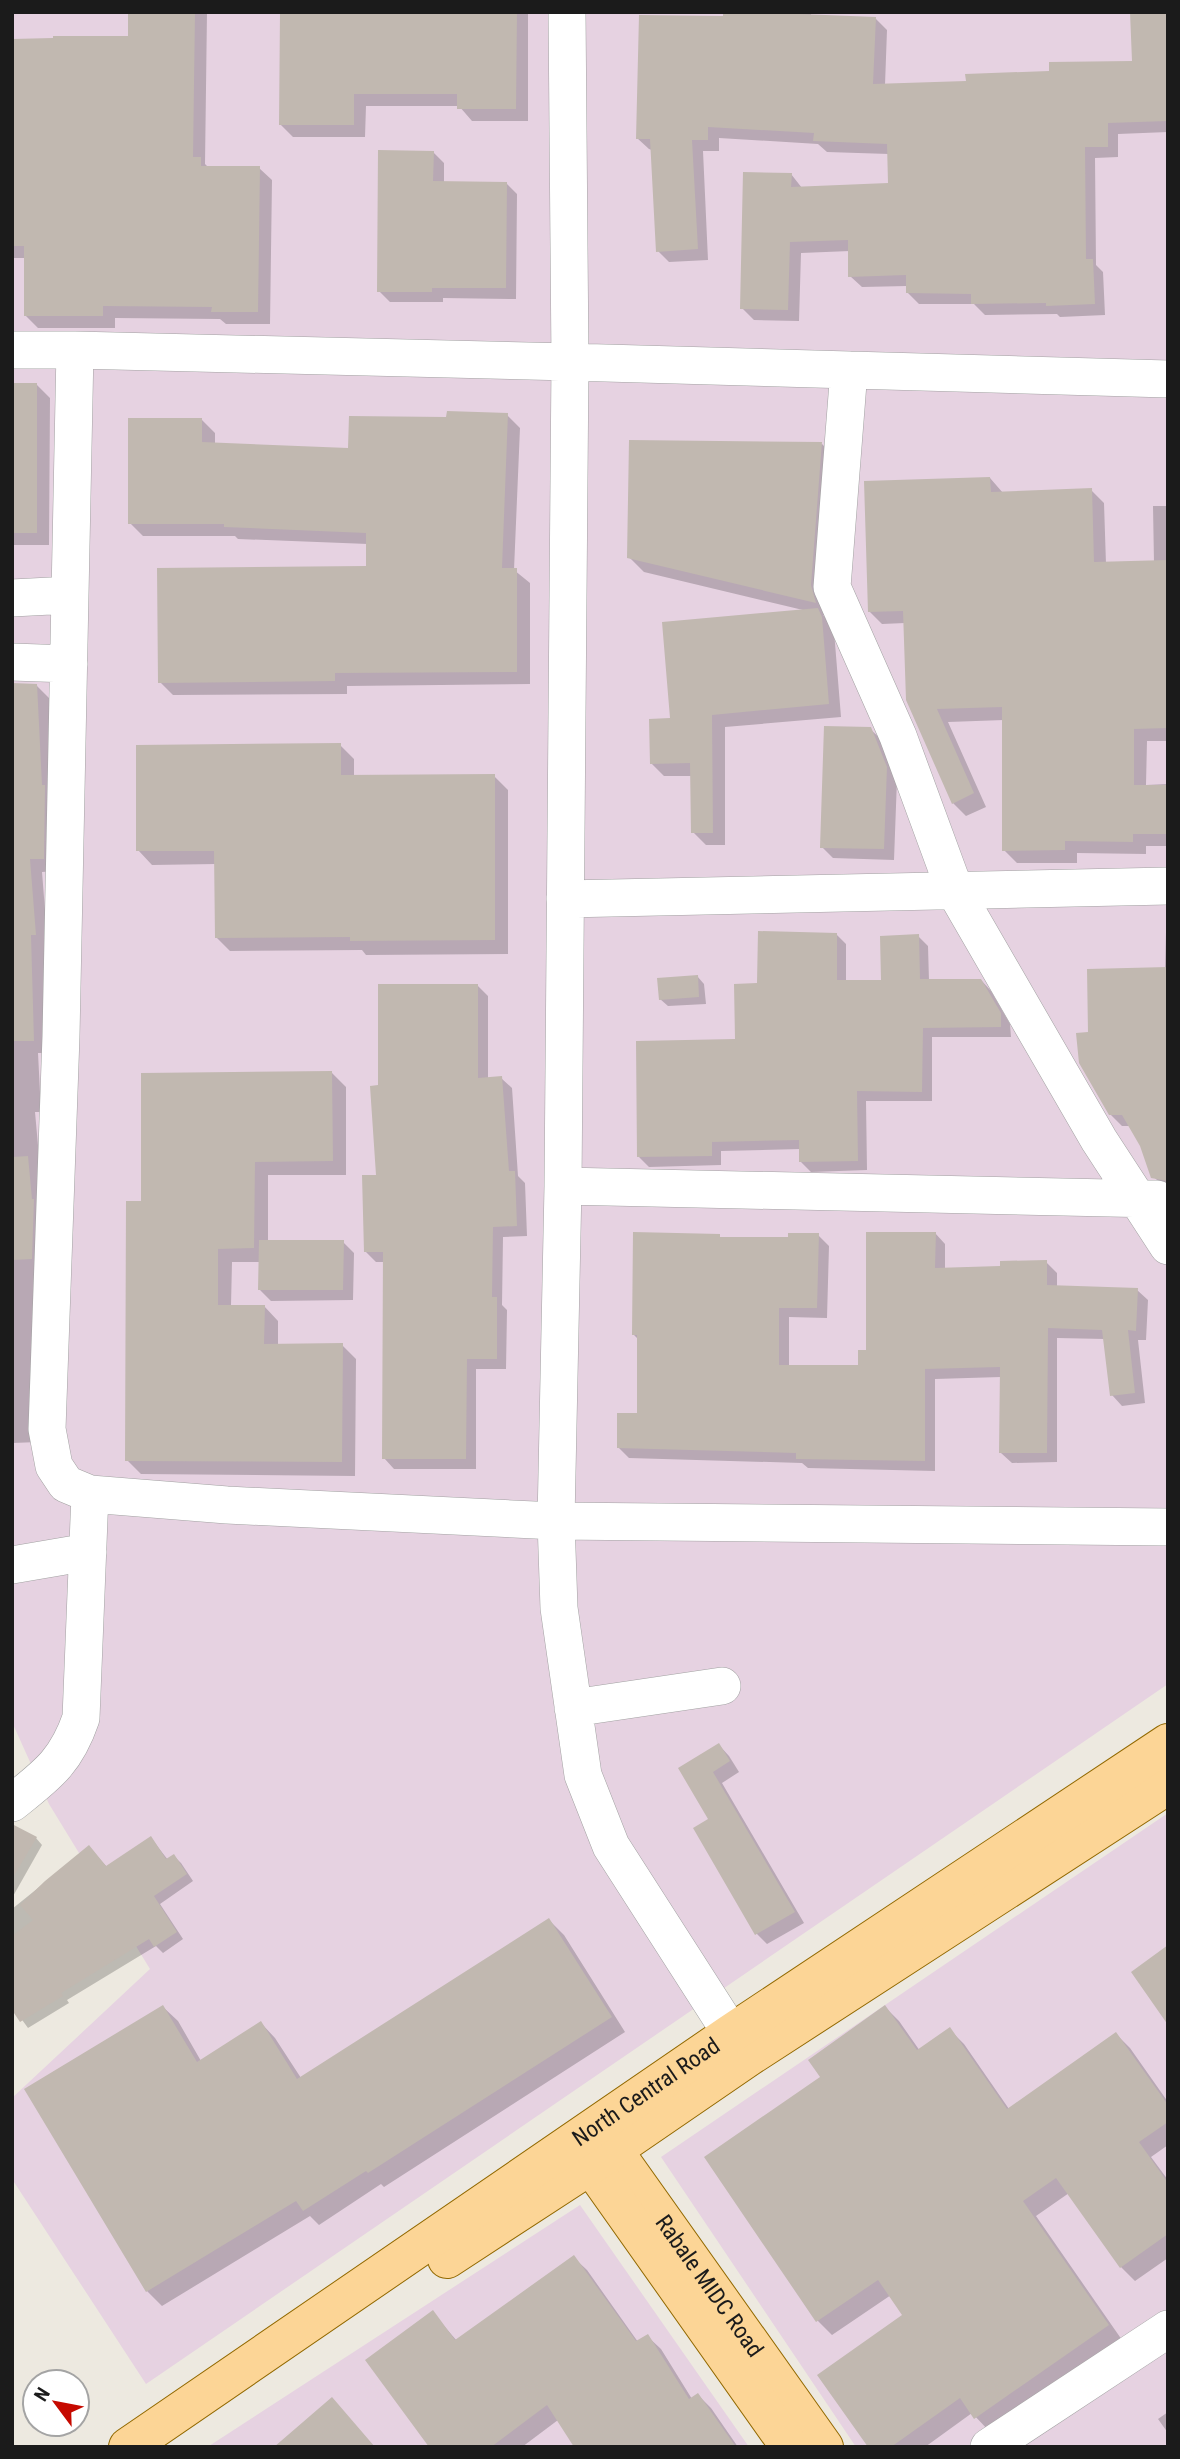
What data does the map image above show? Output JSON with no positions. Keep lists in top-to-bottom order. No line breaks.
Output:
{"streets":{"main road":["North Central Road","Rabale MIDC Road"]},"crossings":[["North Central Road","Rabale MIDC Road"]],"north":"top left"}
